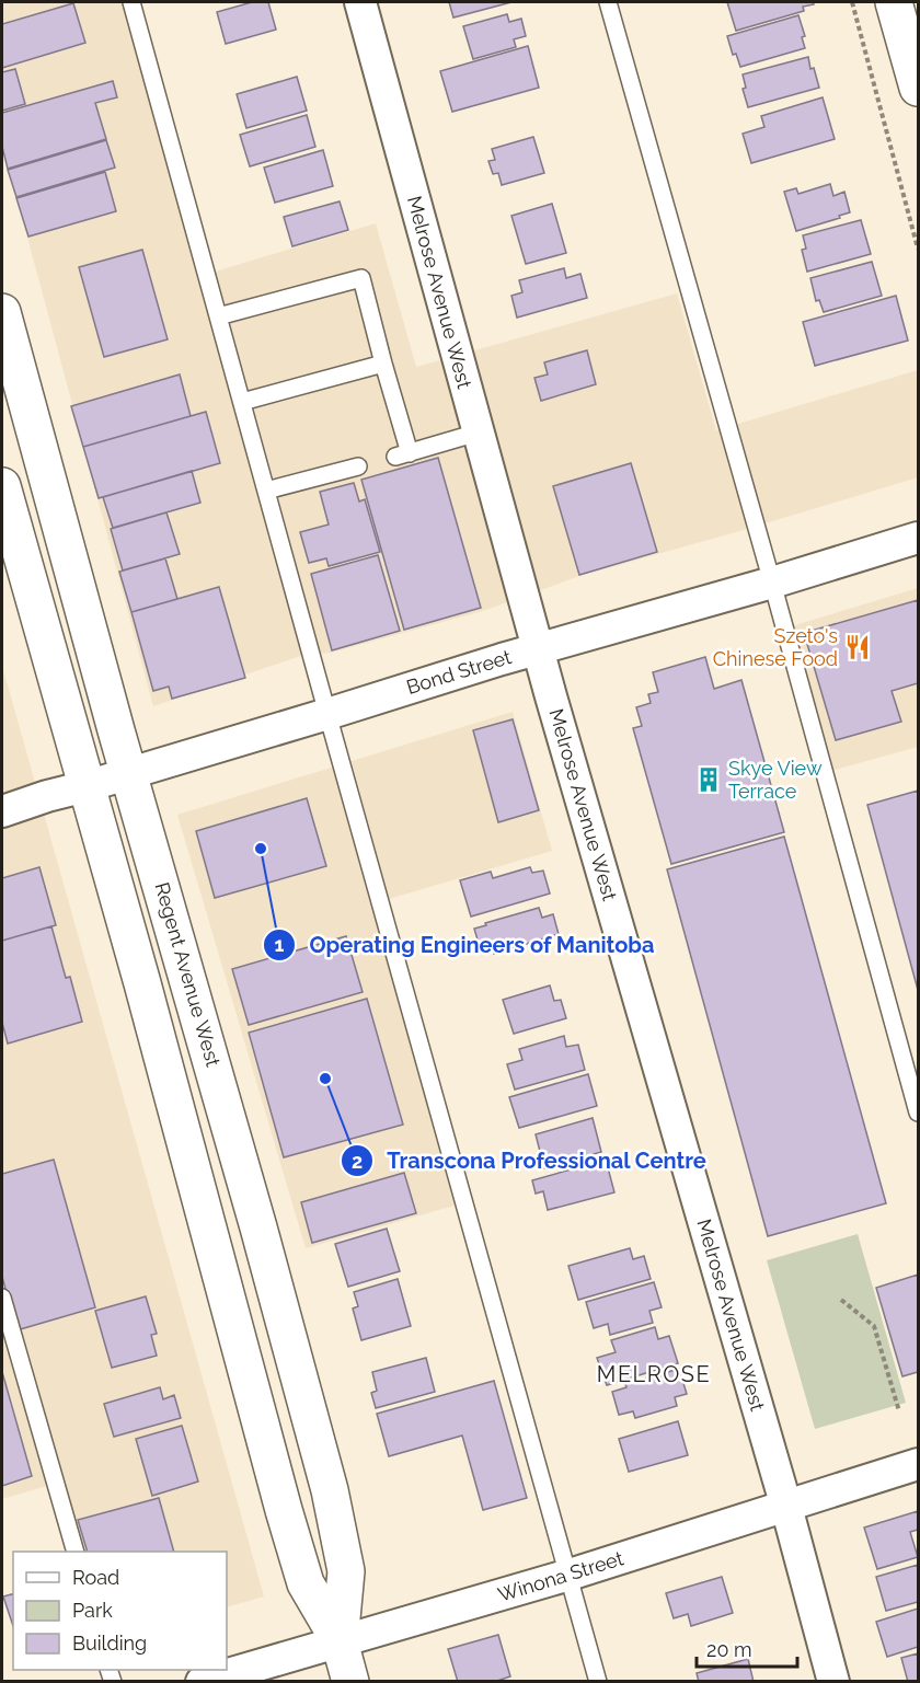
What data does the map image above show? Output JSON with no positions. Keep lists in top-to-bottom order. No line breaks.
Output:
{"streets":{"main road":["Regent Avenue West"],"street":["Melrose Avenue West","Bond Street","Winona Street"]},"crossings":[["Melrose Avenue West","Bond Street"],["Melrose Avenue West","Winona Street"],["Bond Street","Regent Avenue West"],["Regent Avenue West","Winona Street"]],"districts":["MELROSE"],"places":{"restaurant":["Szeto's Chinese Food"],"building":["Skye View Terrace"],"other":["Operating Engineers of Manitoba","Transcona Professional Centre"]},"legend":["Road","Park","Building"],"scale_bar":"20 m"}
